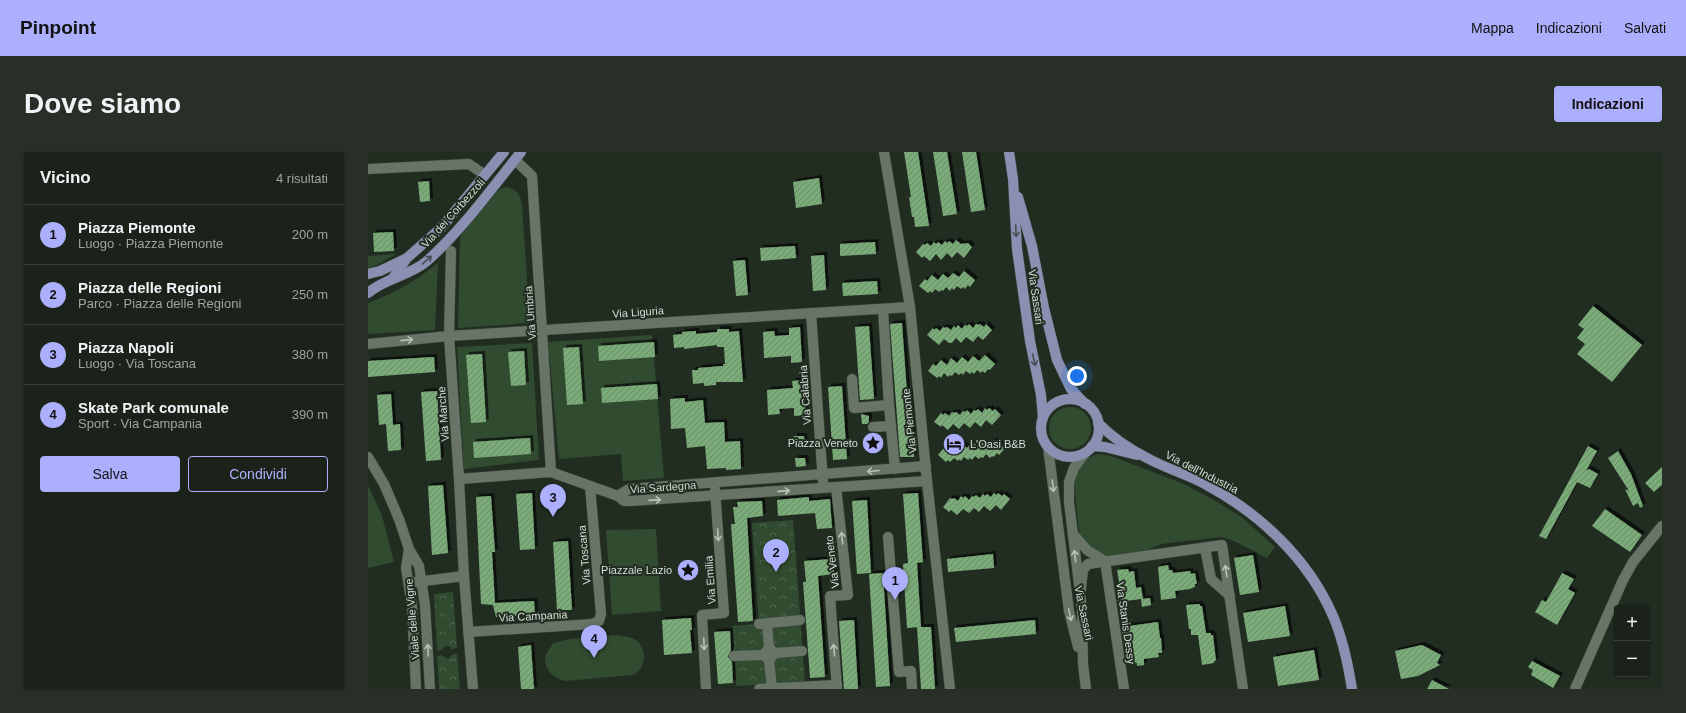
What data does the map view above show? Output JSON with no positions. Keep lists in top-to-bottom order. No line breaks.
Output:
{"streets":{"main road":["Via dei Corbezzoli","Via Sassari","Via dell'Industria"],"street":["Via Liguria","Via Umbria","Via Calabria","Via Marche","Via Piemonte","Via Sardegna","Via Toscana","Via Veneto","Via Emilia","Via Campania","Viale delle Vigne","Via Stanis Dessy"]},"crossings":[["Via dei Corbezzoli","Via Umbria"],["Via Sassari","Via dell'Industria"],["Via Liguria","Via Umbria"],["Via Liguria","Via Calabria"],["Via Liguria","Via Marche"],["Via Liguria","Via Piemonte"],["Via Calabria","Via Sardegna"],["Via Marche","Via Campania"],["Via Piemonte","Via Sardegna"],["Via Sardegna","Via Veneto"],["Via Sardegna","Via Emilia"],["Via Toscana","Via Campania"]],"one_way":["Via Emilia"],"places":{"place":["Piazza Veneto","Piazzale Lazio"],"hotel":["L'Oasi B&B"]},"page":{"header":"Pinpoint","nav":["Mappa","Indicazioni","Salvati"],"buttons":["Indicazioni",["Salva","Condividi"]],"title":"Dove siamo","heading":["Vicino","4 risultati"],"list":[{"mark":"1","name":"Piazza Piemonte","note":"Luogo · Piazza Piemonte","value":"200 m"},{"mark":"2","name":"Piazza delle Regioni","note":"Parco · Piazza delle Regioni","value":"250 m"},{"mark":"3","name":"Piazza Napoli","note":"Luogo · Via Toscana","value":"380 m"},{"mark":"4","name":"Skate Park comunale","note":"Sport · Via Campania","value":"390 m"}],"pins":["3","2","1","4"],"map_buttons":["+","−"]}}
